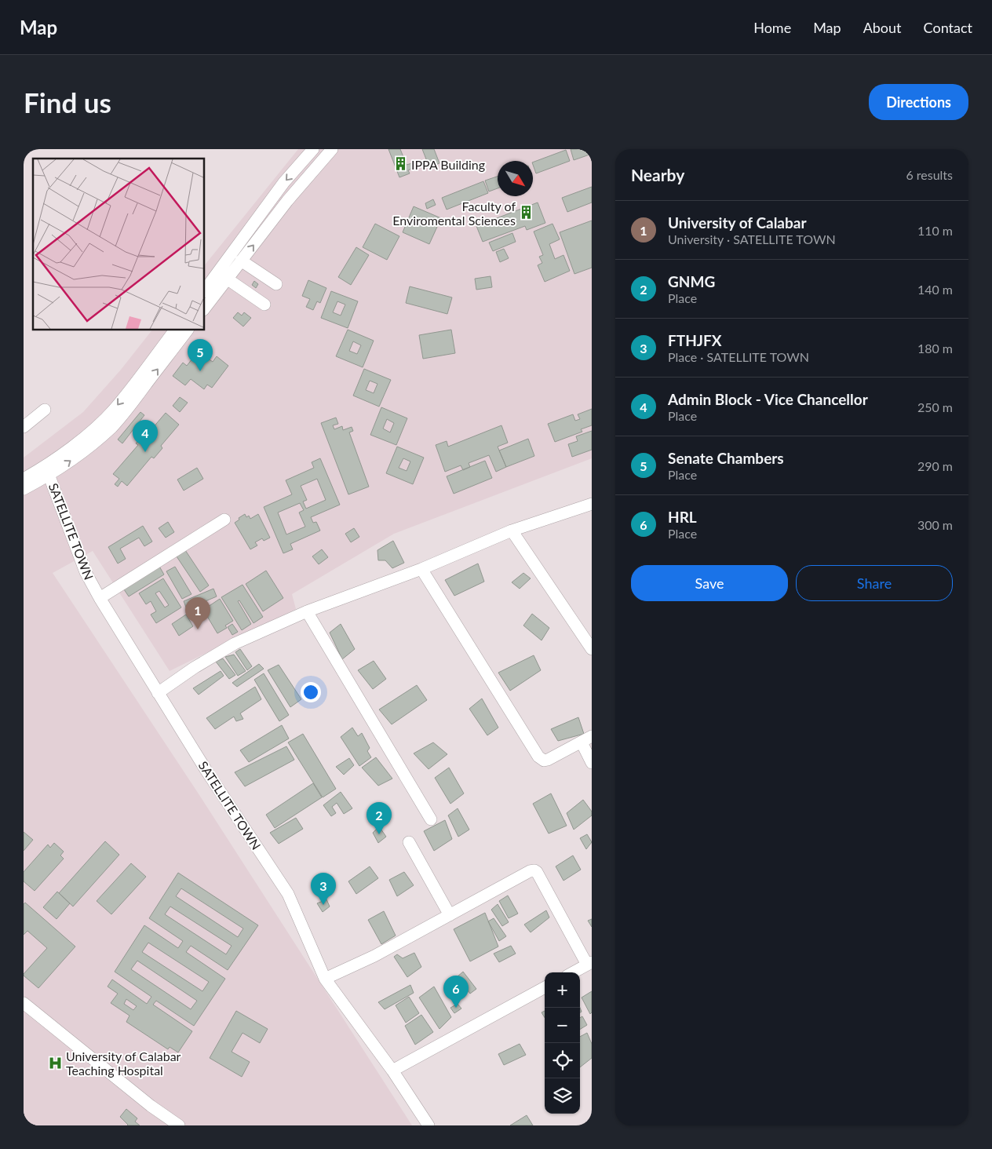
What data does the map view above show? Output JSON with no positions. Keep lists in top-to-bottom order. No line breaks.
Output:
{"streets":{"street":["SATELLITE TOWN"]},"places":{"building":["IPPA Building","Faculty of Enviromental Sciences"],"hospital":["University of Calabar Teaching Hospital"]},"north":"bottom right","page":{"header":"Map","nav":["Home","Map","About","Contact"],"buttons":["Directions",["Save","Share"]],"title":"Find us","heading":["Nearby","6 results"],"list":[{"mark":"1","name":"University of Calabar","note":"University · SATELLITE TOWN","value":"110 m"},{"mark":"2","name":"GNMG","note":"Place","value":"140 m"},{"mark":"3","name":"FTHJFX","note":"Place · SATELLITE TOWN","value":"180 m"},{"mark":"4","name":"Admin Block - Vice Chancellor","note":"Place","value":"250 m"},{"mark":"5","name":"Senate Chambers","note":"Place","value":"290 m"},{"mark":"6","name":"HRL","note":"Place","value":"300 m"}],"pins":["5","4","1","2","3","6"],"map_buttons":["+","−"]}}
